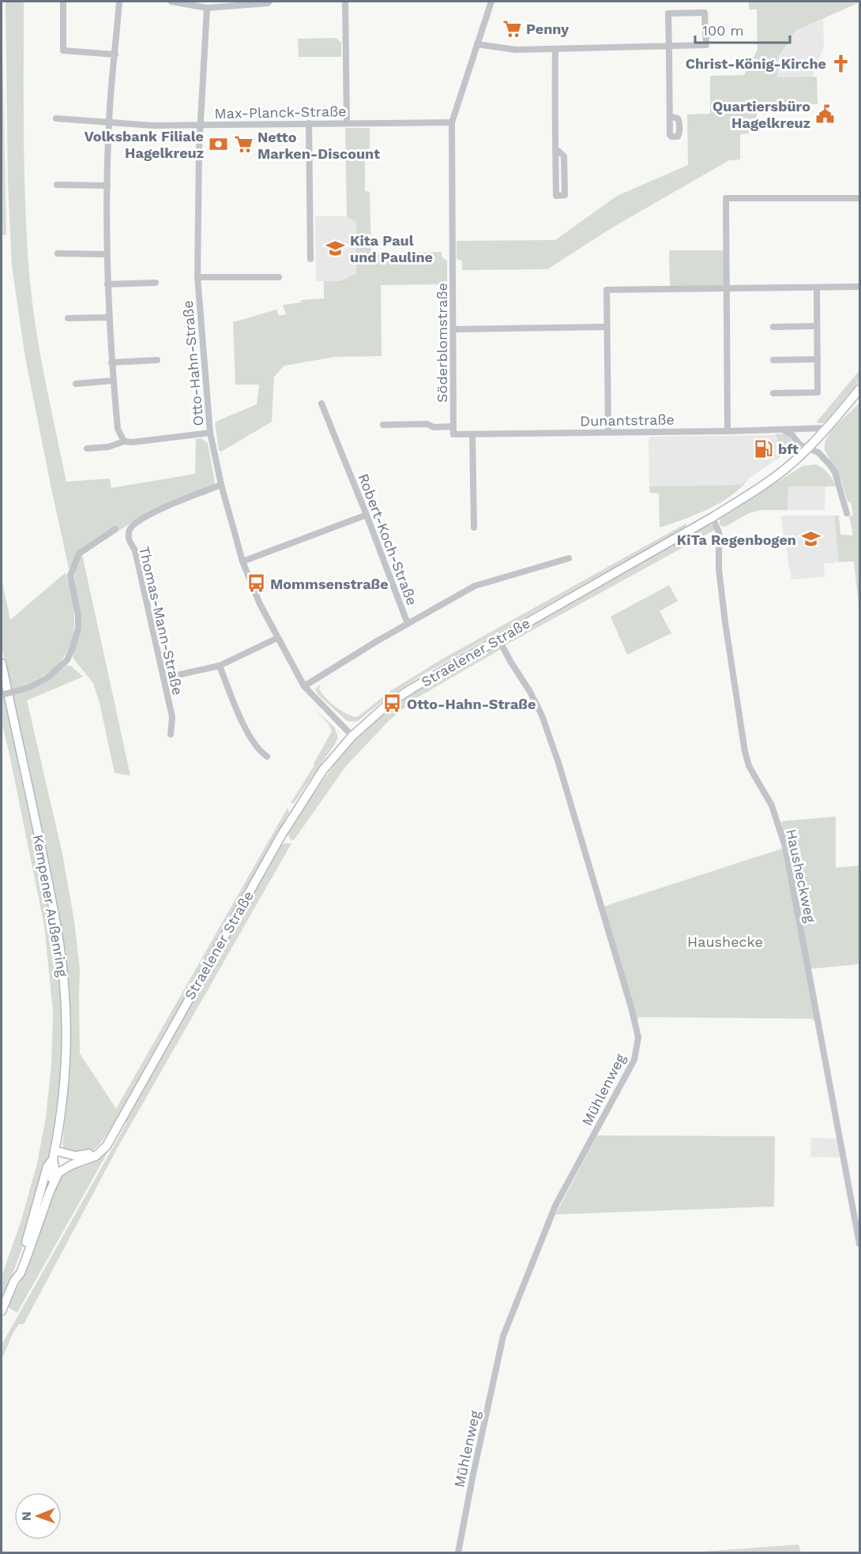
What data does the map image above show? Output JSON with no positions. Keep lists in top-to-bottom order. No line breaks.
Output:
{"streets":{"street":["Max-Planck-Straße","Söderblomstraße","Otto-Hahn-Straße","Dunantstraße","Robert-Koch-Straße","Thomas-Mann-Straße","Straelener Straße","Hausheckweg","Kempener Außenring","Mühlenweg"]},"crossings":[["Max-Planck-Straße","Söderblomstraße"],["Max-Planck-Straße","Otto-Hahn-Straße"],["Söderblomstraße","Dunantstraße"],["Otto-Hahn-Straße","Robert-Koch-Straße"],["Otto-Hahn-Straße","Thomas-Mann-Straße"],["Otto-Hahn-Straße","Straelener Straße"],["Dunantstraße","Straelener Straße"],["Straelener Straße","Hausheckweg"],["Straelener Straße","Kempener Außenring"],["Straelener Straße","Mühlenweg"]],"parks":["Haushecke"],"places":{"supermarket":["Penny","Netto Marken-Discount"],"church":["Christ-König-Kirche"],"public building":["Quartiersbüro Hagelkreuz"],"bank":["Volksbank Filiale Hagelkreuz"],"school or university":["Kita Paul und Pauline","KiTa Regenbogen"],"fuel station":["bft"],"bus stop":["Mommsenstraße","Otto-Hahn-Straße"]},"scale_bar":"100 m","north":"left"}
